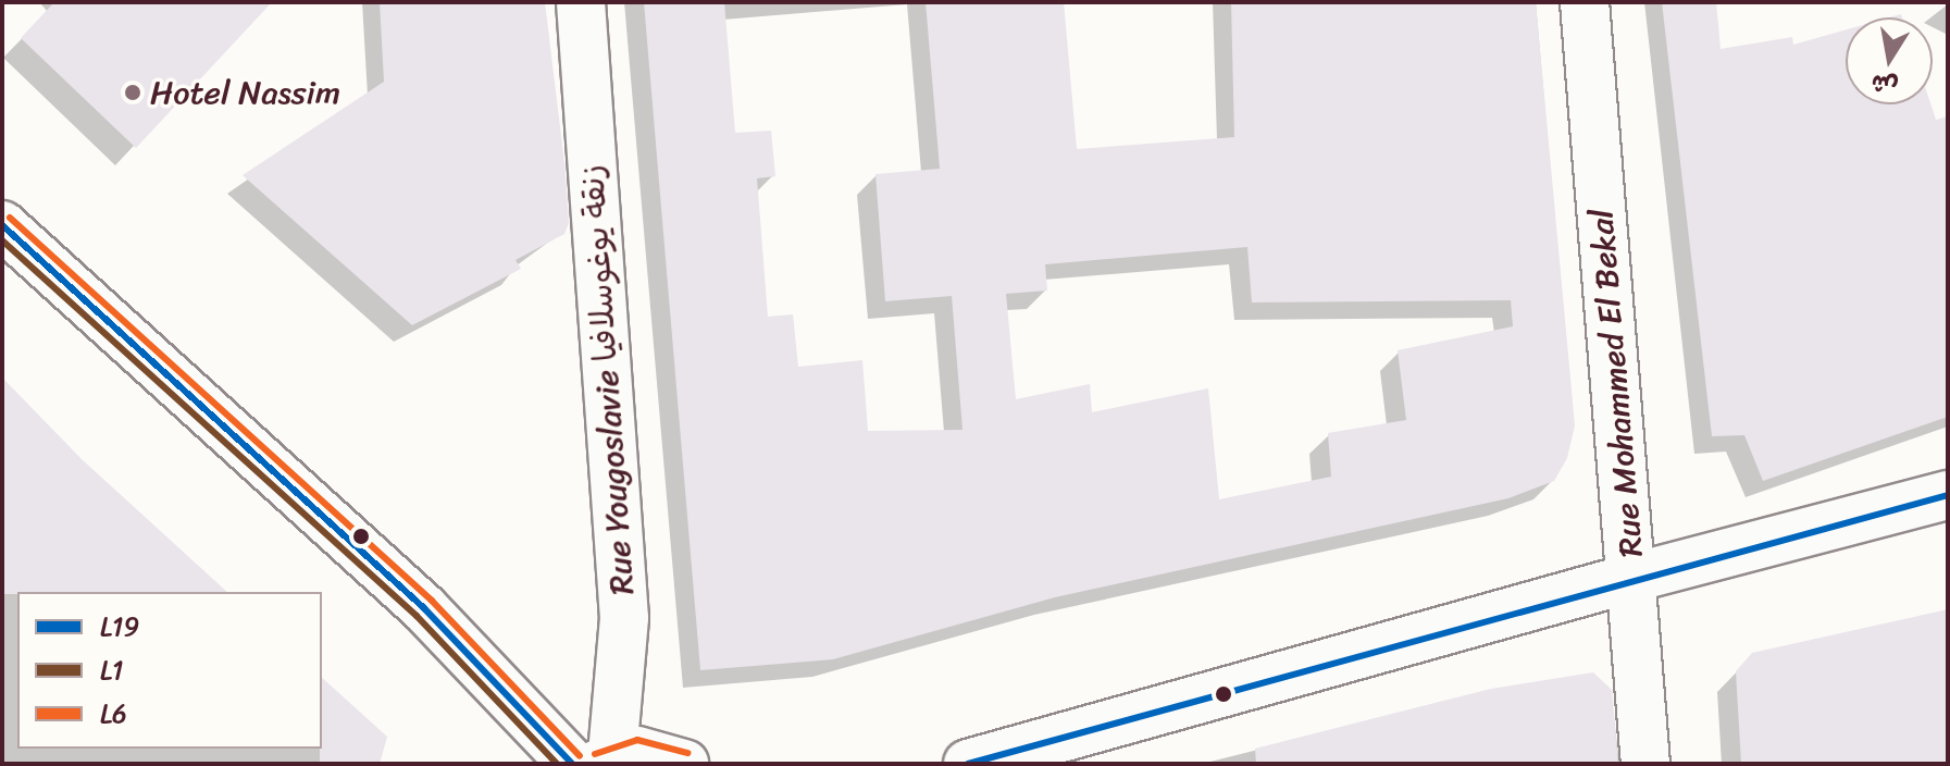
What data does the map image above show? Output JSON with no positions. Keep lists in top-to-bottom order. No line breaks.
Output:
{"streets":{"main road":["Rue Yougoslavie زنقة يوغوسلافيا","Rue Mohammed El Bekal"]},"places":["Hotel Nassim"],"lines":["transit line L6","transit line L19","transit line L1"],"legend":["L19","L1","L6"],"north":"bottom"}
